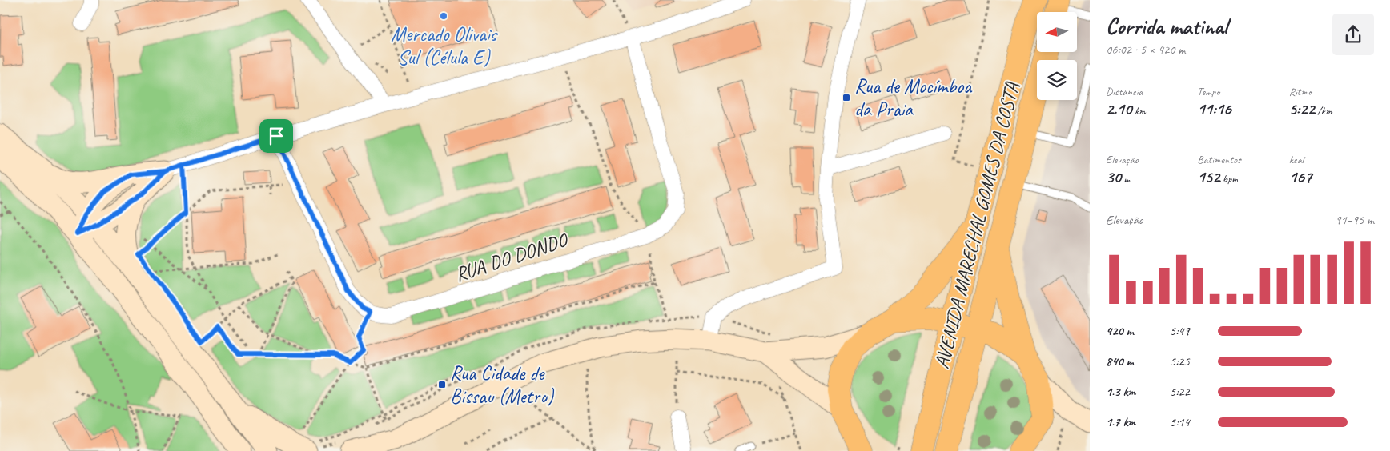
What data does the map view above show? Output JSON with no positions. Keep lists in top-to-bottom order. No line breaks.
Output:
{"streets":{"main road":["AVENIDA MARECHAL GOMES DA COSTA"],"street":["RUA DO DONDO"]},"places":{"other":["Mercado Olivais Sul (Célula E)"],"transit":["Rua de Mocímboa da Praia","Rua Cidade de Bissau (Metro)"]},"north":"left","page":{"heading":["Corrida matinal","06:02 · 5 × 420 m"],"stats":[["Distância","2.10 km"],["Tempo","11:16"],["Ritmo","5:22 /km"],["Elevação","30 m"],["Batimentos","152 bpm"],["kcal","167"]],"chart":["Elevação","91–95 m"],"list":[{"name":"420 m","note":"5:49"},{"name":"840 m","note":"5:25"},{"name":"1.3 km","note":"5:22"},{"name":"1.7 km","note":"5:14"}]}}
